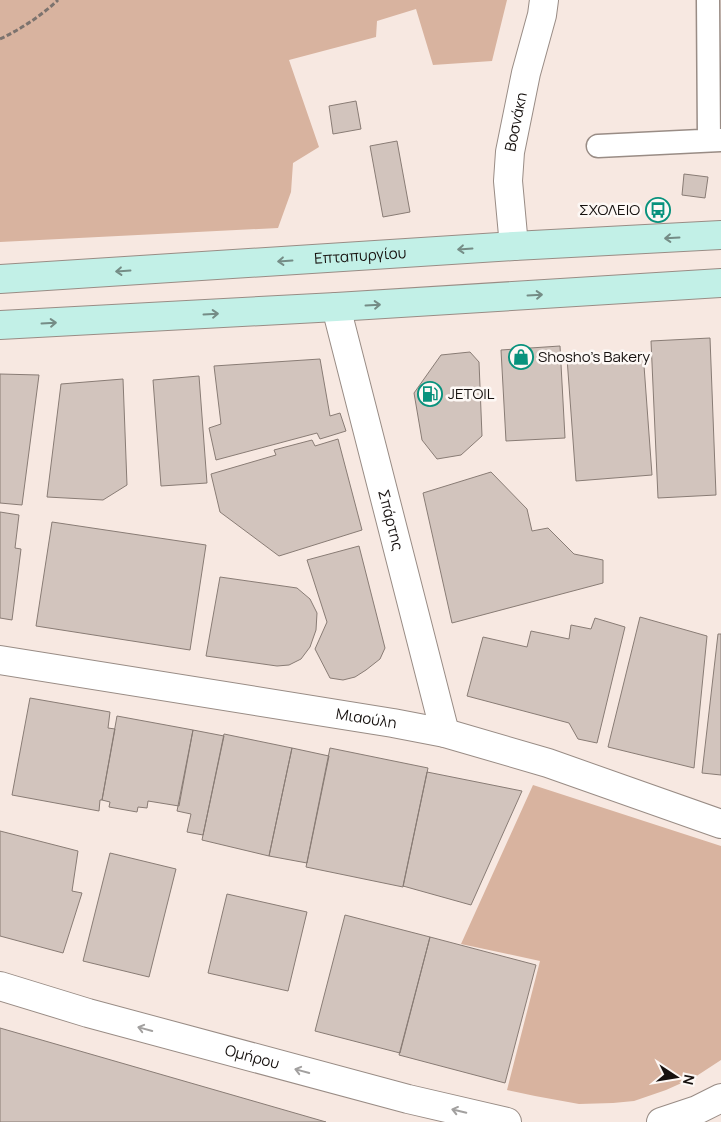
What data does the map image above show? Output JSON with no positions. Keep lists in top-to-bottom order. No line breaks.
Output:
{"streets":{"main road":["Επταπυργίου"],"street":["Βοσνάκη","Σπάρτης","Μιαούλη","Ομήρου"]},"crossings":[["Βοσνάκη","Επταπυργίου"],["Σπάρτης","Μιαούλη"]],"one_way":["Ομήρου"],"places":{"bus stop":["ΣΧΟΛΕΙΟ"],"shop":["Shosho's Bakery"],"fuel station":["JETOIL"]},"north":"right"}
